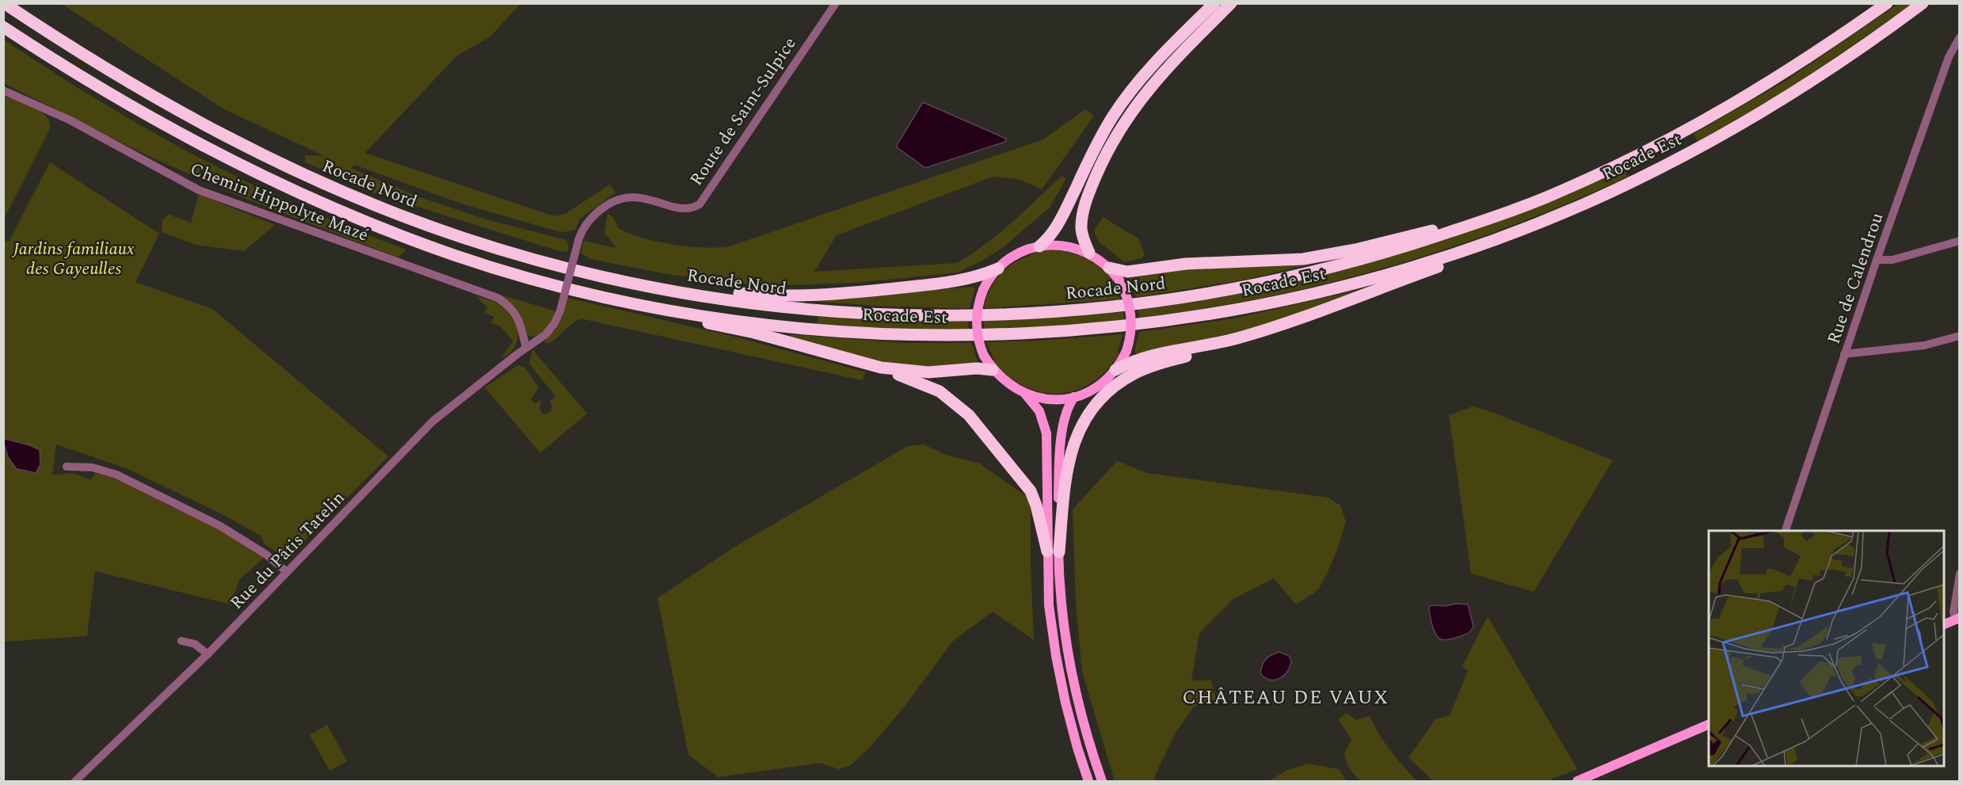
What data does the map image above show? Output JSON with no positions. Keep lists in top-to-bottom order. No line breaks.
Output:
{"streets":{"highway":["Rocade Est","Rocade Nord"],"street":["Route de Saint-Sulpice","Chemin Hippolyte Mazé","Rue de Calendrou","Rue du Pâtis Tatelin"]},"crossings":[["Route de Saint-Sulpice","Chemin Hippolyte Mazé"],["Route de Saint-Sulpice","Rue du Pâtis Tatelin"],["Rocade Est","Rocade Nord"],["Chemin Hippolyte Mazé","Rue du Pâtis Tatelin"]],"districts":["CHÂTEAU DE VAUX"],"parks":["Jardins familiaux des Gayeulles"]}
